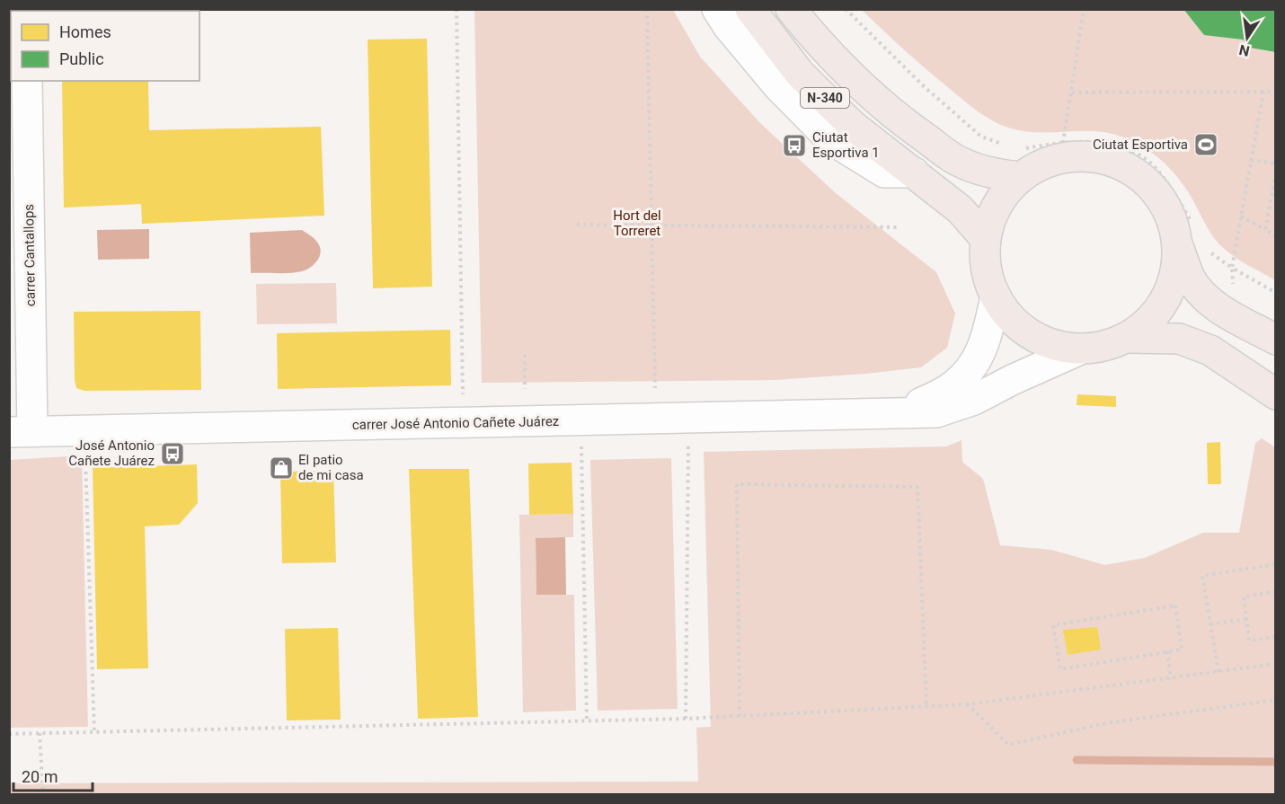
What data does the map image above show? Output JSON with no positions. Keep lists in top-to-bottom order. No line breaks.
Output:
{"streets":{"highway":["N-340"],"street":["carrer Cantallops","carrer José Antonio Cañete Juárez"]},"crossings":[["carrer Cantallops","carrer José Antonio Cañete Juárez"]],"parks":["Hort del Torreret"],"places":{"sports":["Ciutat Esportiva"],"bus stop":["Ciutat Esportiva 1","José Antonio Cañete Juárez"],"shop":["El patio de mi casa"]},"legend":["Homes","Public"],"scale_bar":"20 m","north":"bottom"}
